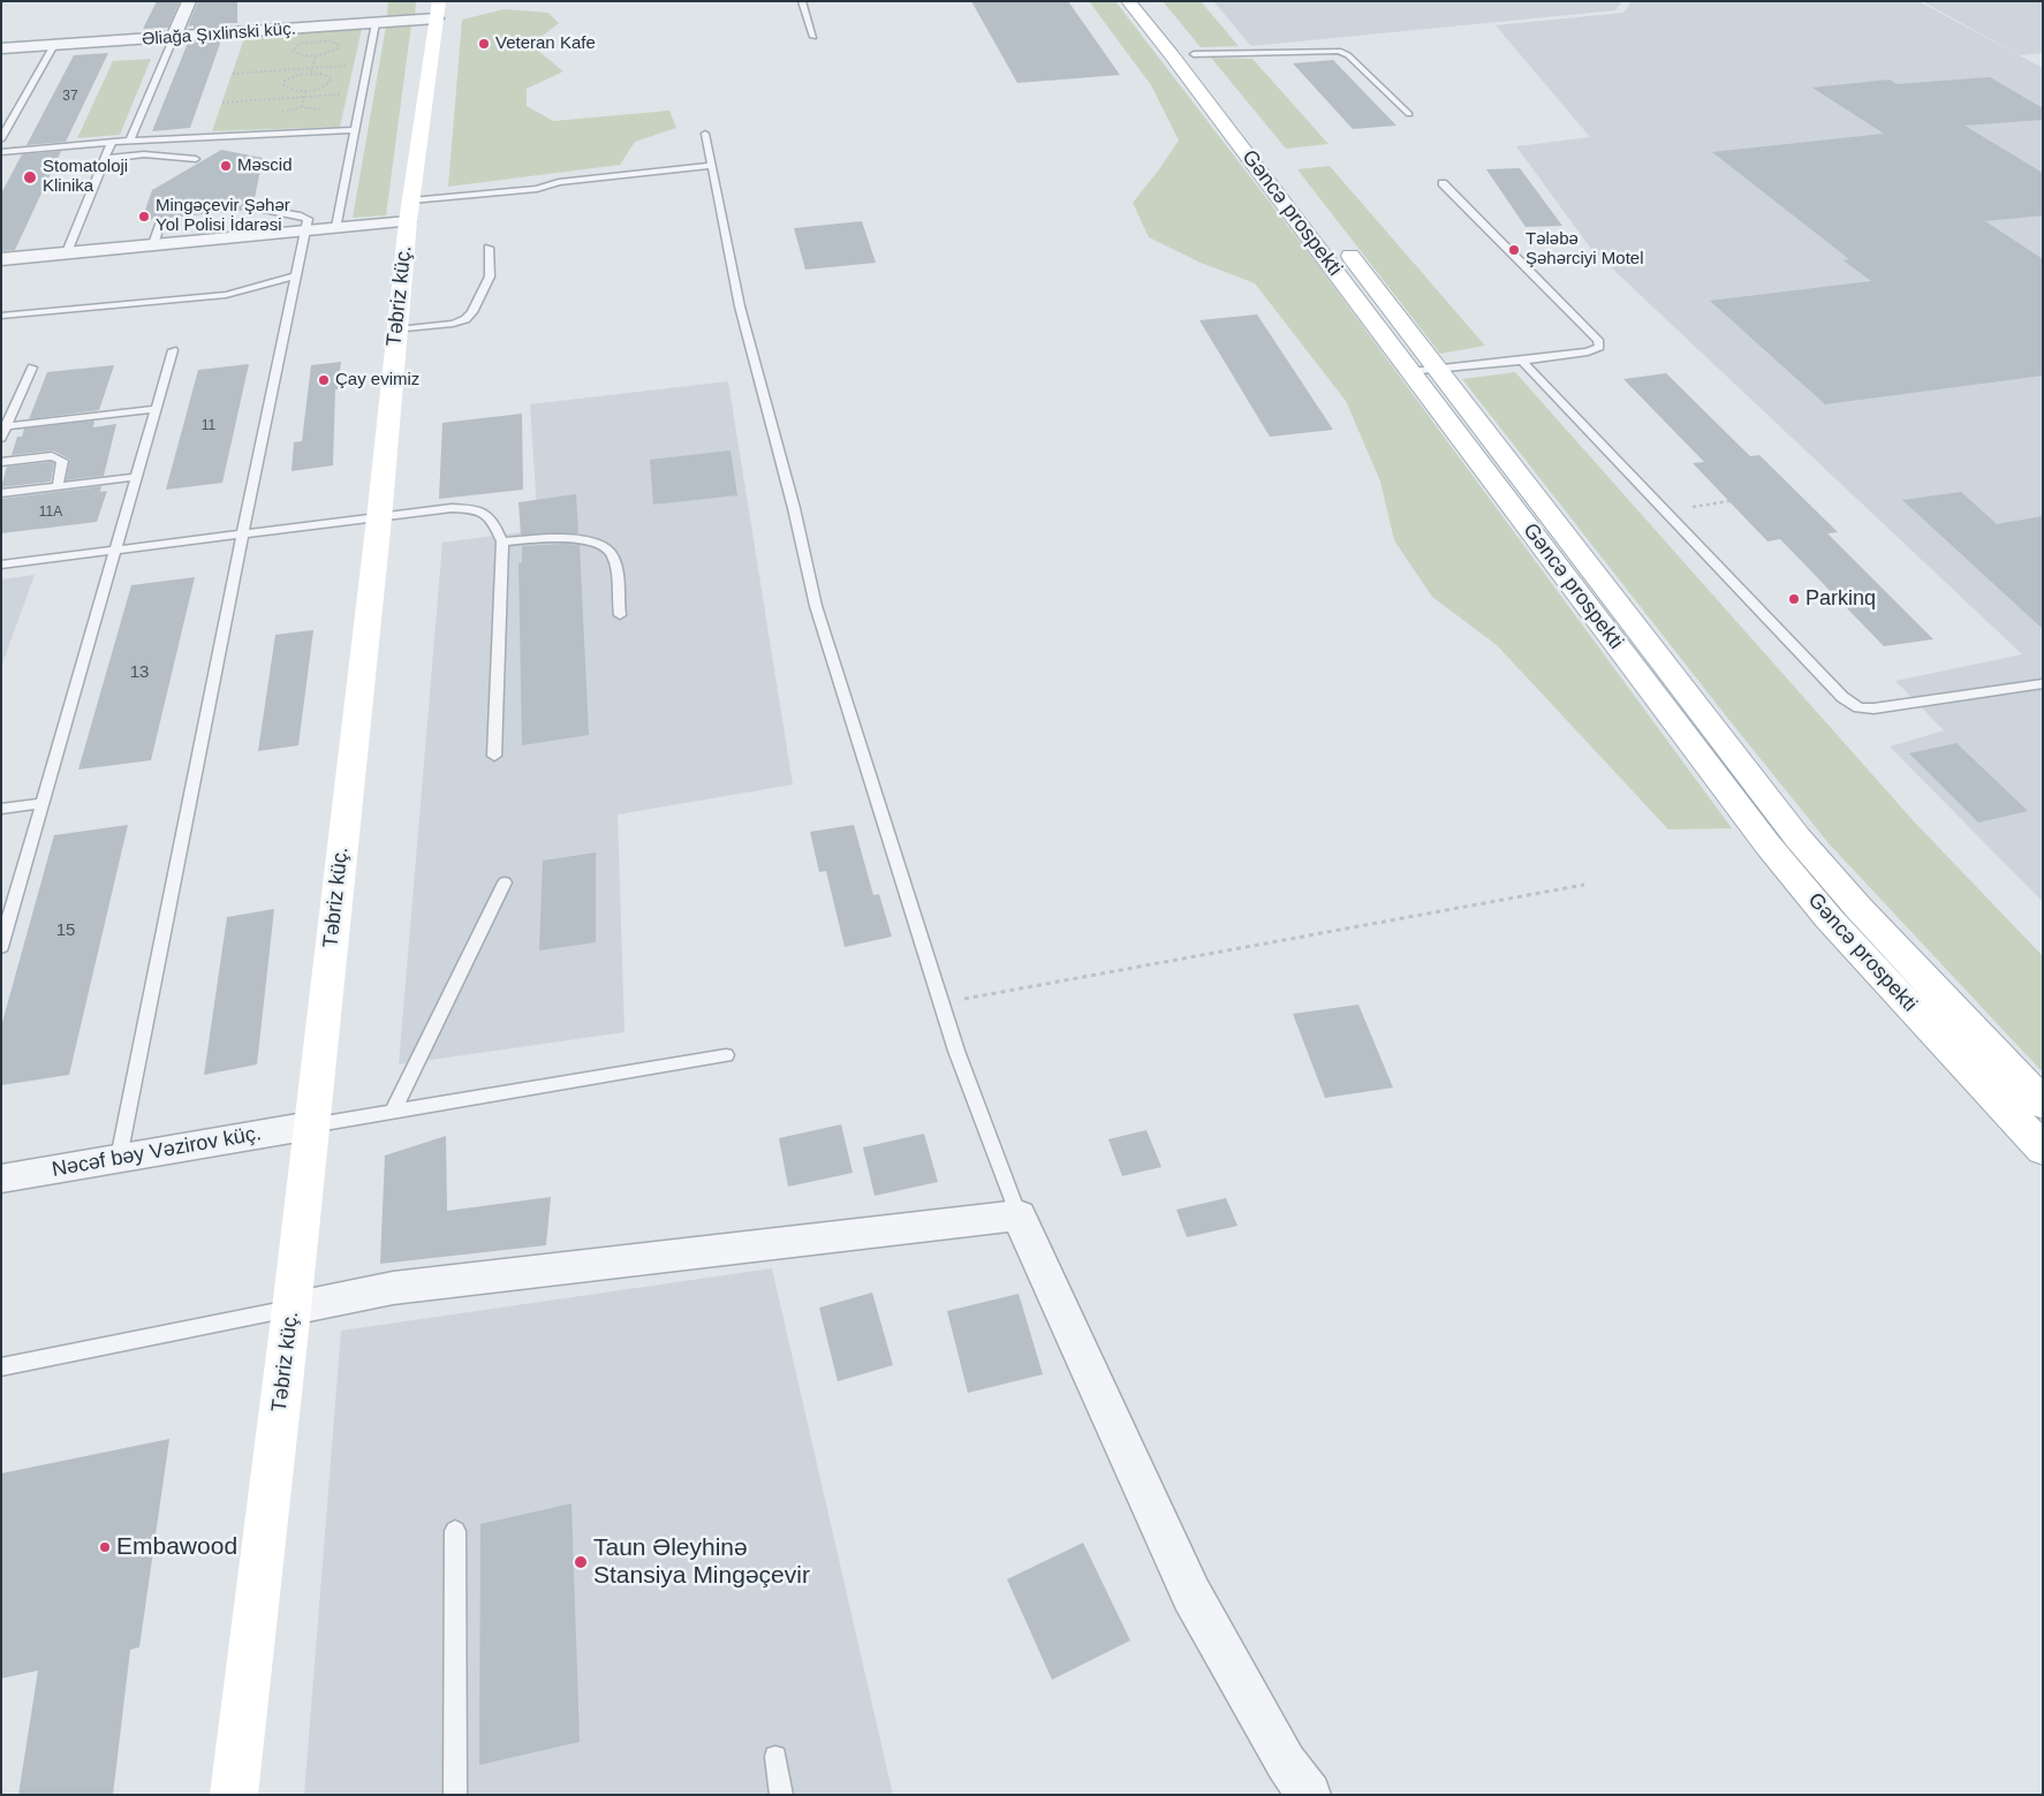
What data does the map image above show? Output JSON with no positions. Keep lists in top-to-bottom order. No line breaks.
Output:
{"streets":{"main road":["Gəncə prospekti","Təbriz küç."],"street":["Əliağa Şıxlinski küç.","Nəcəf bəy Vəzirov küç."]},"crossings":[["Əliağa Şıxlinski küç.","Təbriz küç."],["Təbriz küç.","Nəcəf bəy Vəzirov küç."]],"places":["Veteran Kafe","Məscid","Stomatoloji Klinika","Mingəçevir Şəhər Yol Polisi İdarəsi","Tələbə Şəhərciyi Motel","Çay evimiz","Parkinq","Embawood","Taun Əleyhinə Stansiya Mingəçevir"],"house_numbers":["37","11","11A","13","15"]}
